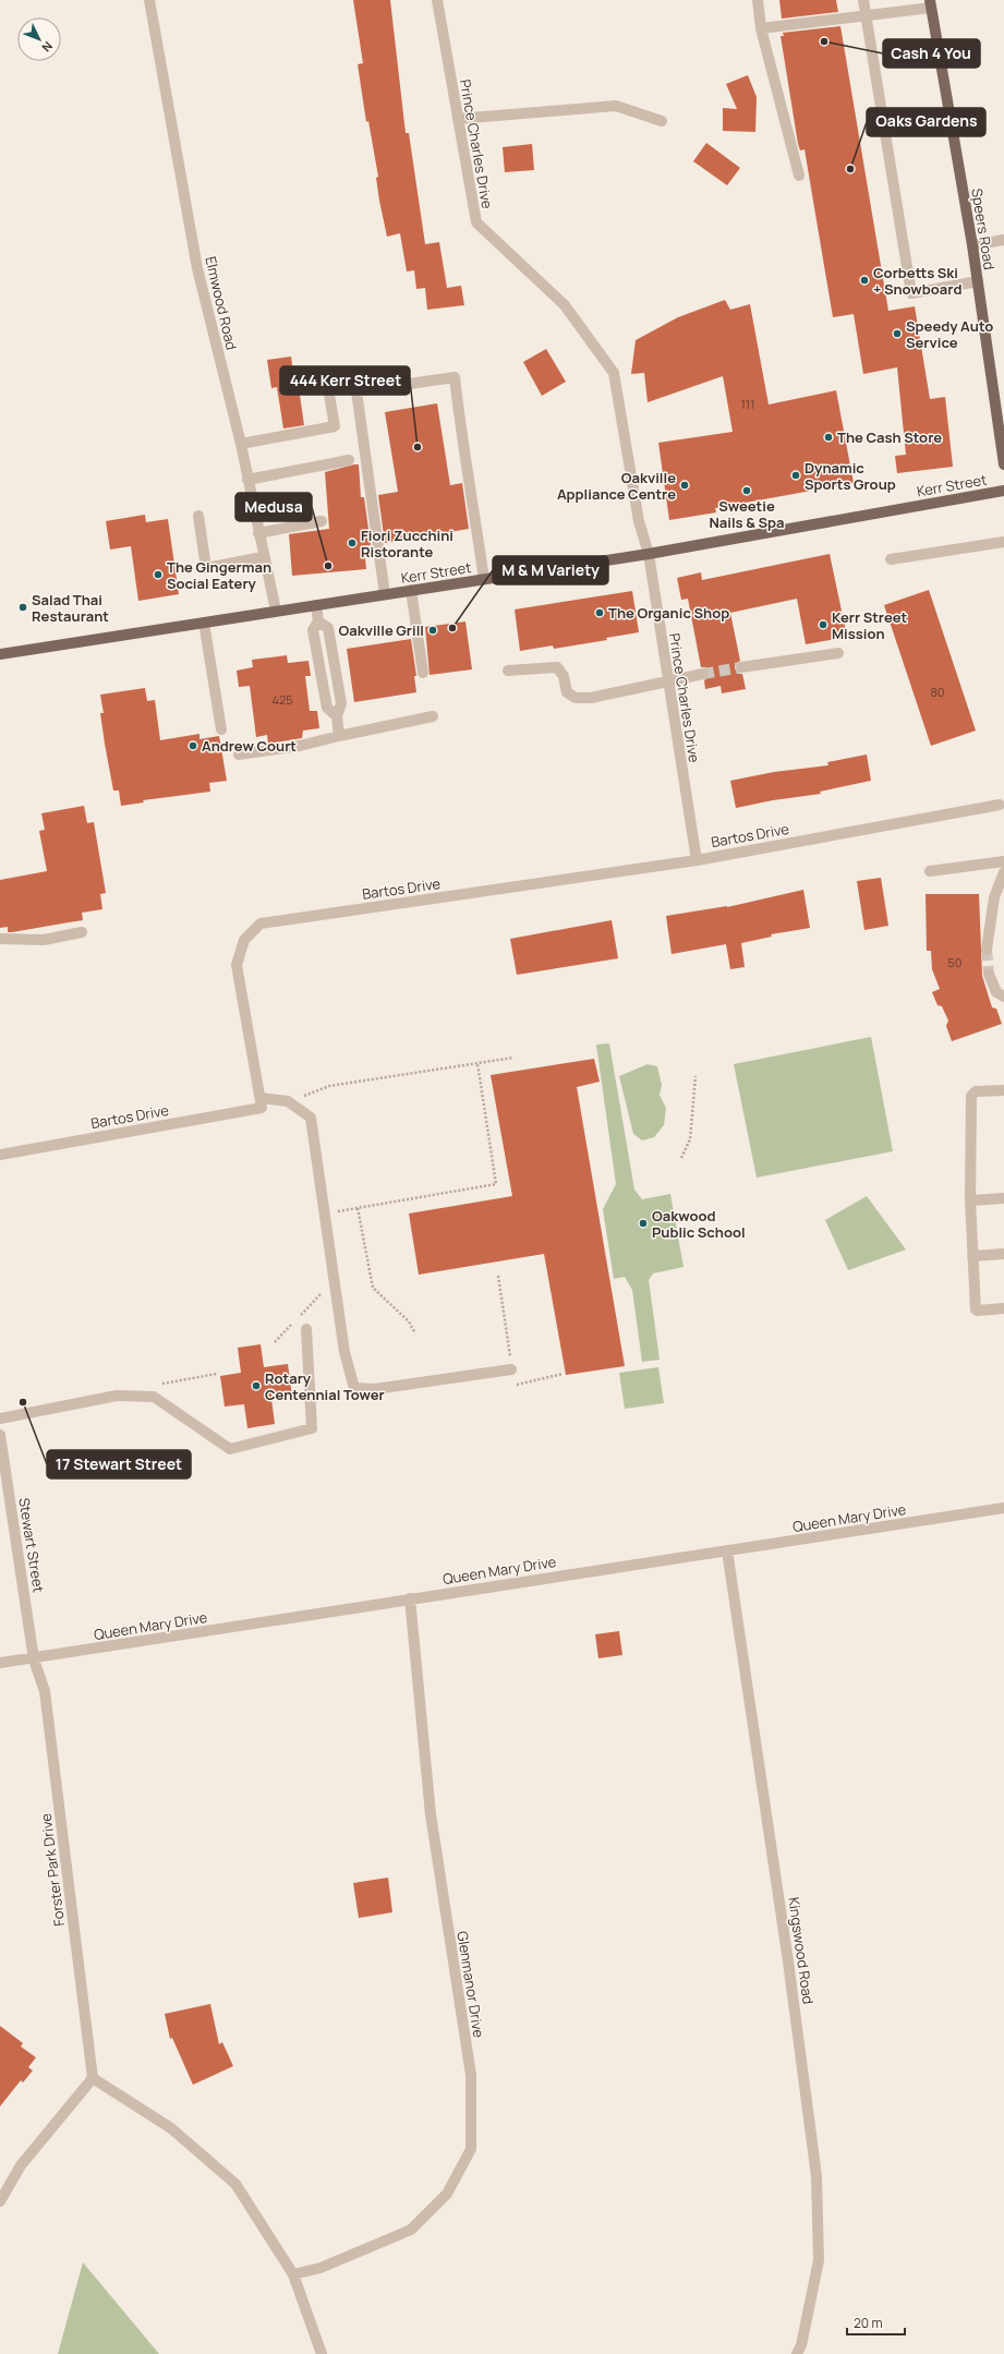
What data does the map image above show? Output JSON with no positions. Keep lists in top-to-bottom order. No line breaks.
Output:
{"streets":{"main road":["Speers Road","Kerr Street"],"street":["Prince Charles Drive","Elmwood Road","Bartos Drive","Queen Mary Drive","Stewart Street","Forster Park Drive","Kingswood Road","Glenmanor Drive"]},"crossings":[["Prince Charles Drive","Kerr Street"],["Prince Charles Drive","Bartos Drive"],["Elmwood Road","Kerr Street"],["Queen Mary Drive","Stewart Street"],["Queen Mary Drive","Forster Park Drive"],["Queen Mary Drive","Kingswood Road"],["Queen Mary Drive","Glenmanor Drive"],["Stewart Street","Forster Park Drive"]],"places":["Cash 4 You","Oaks Gardens","Corbetts Ski + Snowboard","Speedy Auto Service","The Cash Store","444 Kerr Street","Dynamic Sports Group","Oakville Appliance Centre","Sweetie Nails & Spa","Fiori Zucchini Ristorante","Medusa","The Gingerman Social Eatery","Salad Thai Restaurant","The Organic Shop","Kerr Street Mission","M & M Variety","Oakville Grill","Andrew Court","Oakwood Public School","Rotary Centennial Tower","17 Stewart Street"],"house_numbers":["111","80","425","50"],"scale_bar":"20 m","north":"bottom right"}
